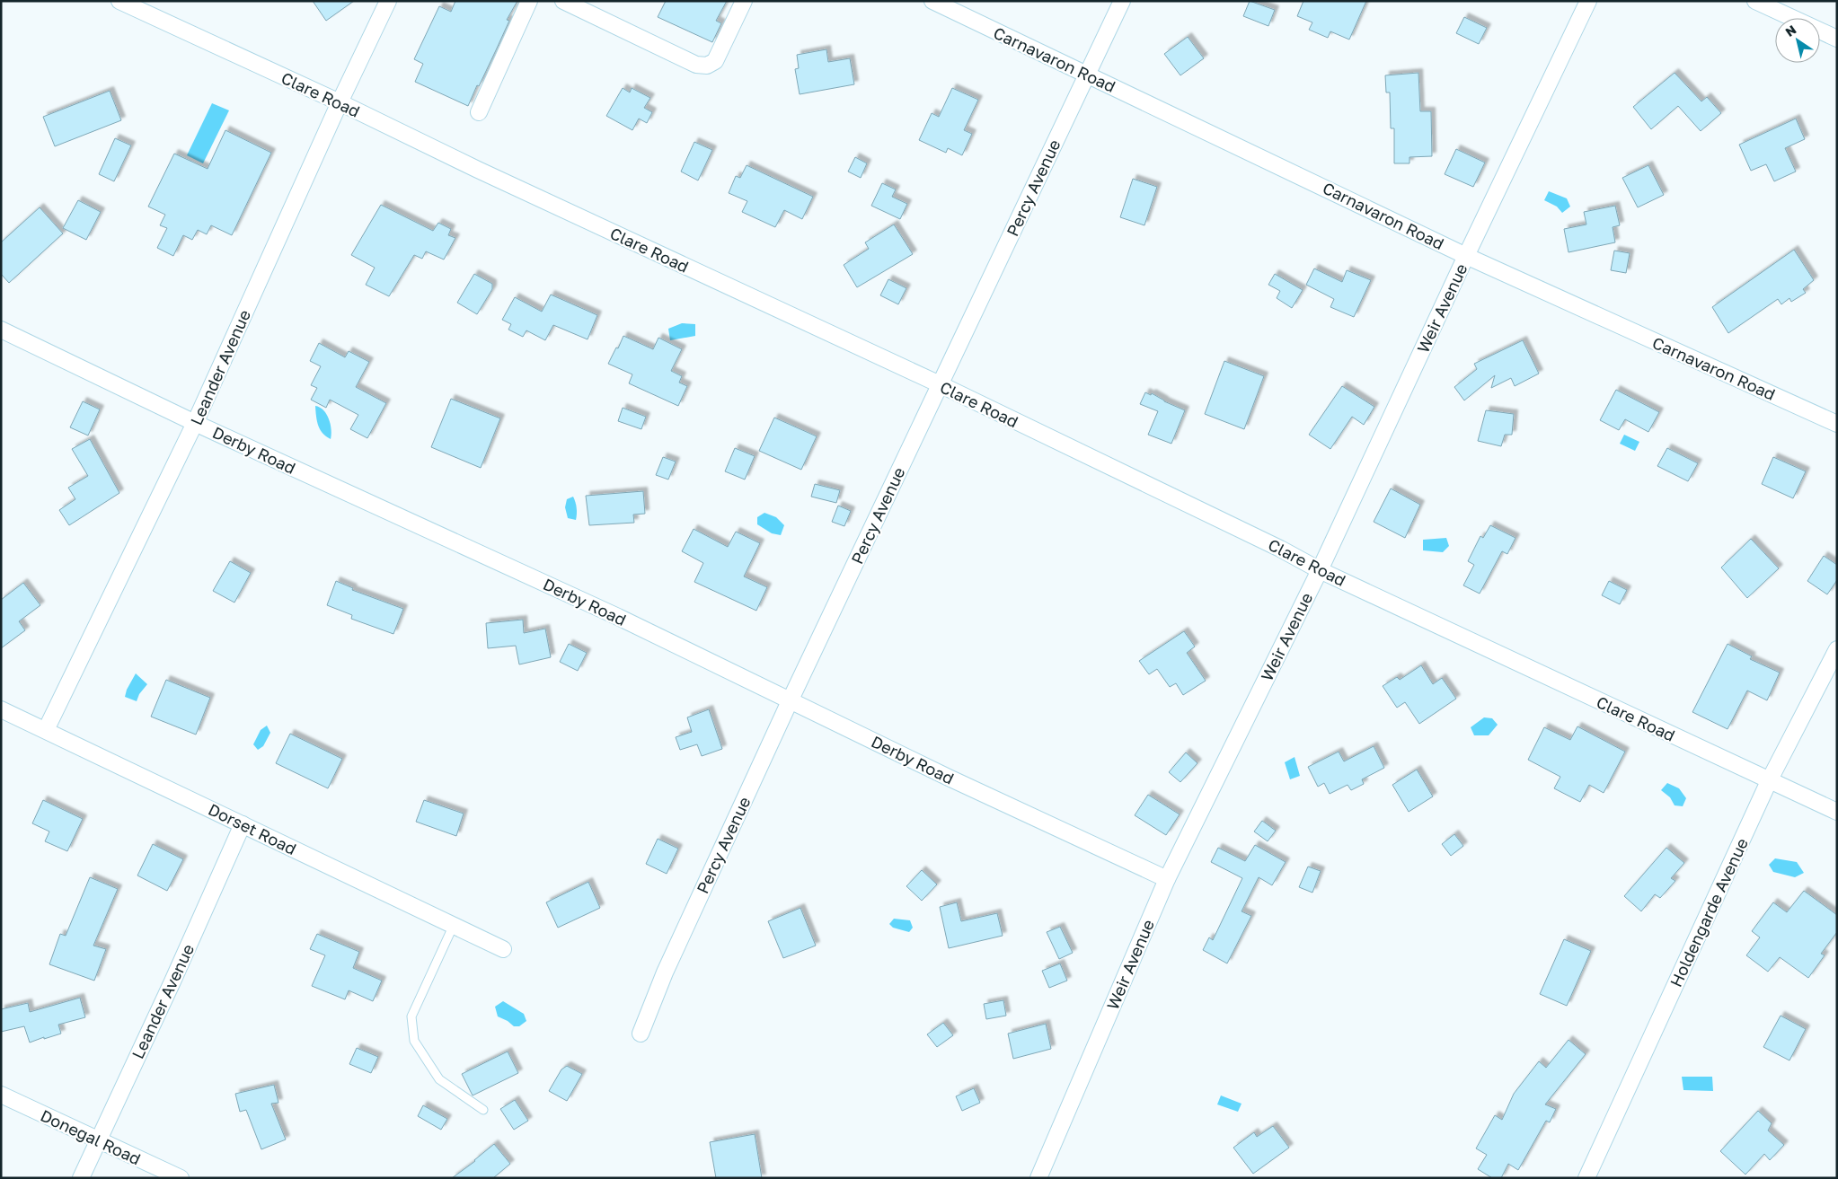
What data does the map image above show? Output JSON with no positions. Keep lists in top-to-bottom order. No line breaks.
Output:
{"streets":{"street":["Carnavaron Road","Clare Road","Percy Avenue","Weir Avenue","Leander Avenue","Derby Road","Dorset Road","Holdengarde Avenue","Donegal Road"]},"crossings":[["Carnavaron Road","Percy Avenue"],["Carnavaron Road","Weir Avenue"],["Clare Road","Percy Avenue"],["Clare Road","Weir Avenue"],["Clare Road","Leander Avenue"],["Clare Road","Holdengarde Avenue"],["Percy Avenue","Derby Road"],["Weir Avenue","Derby Road"],["Leander Avenue","Derby Road"],["Leander Avenue","Dorset Road"],["Leander Avenue","Donegal Road"]],"north":"top left"}
